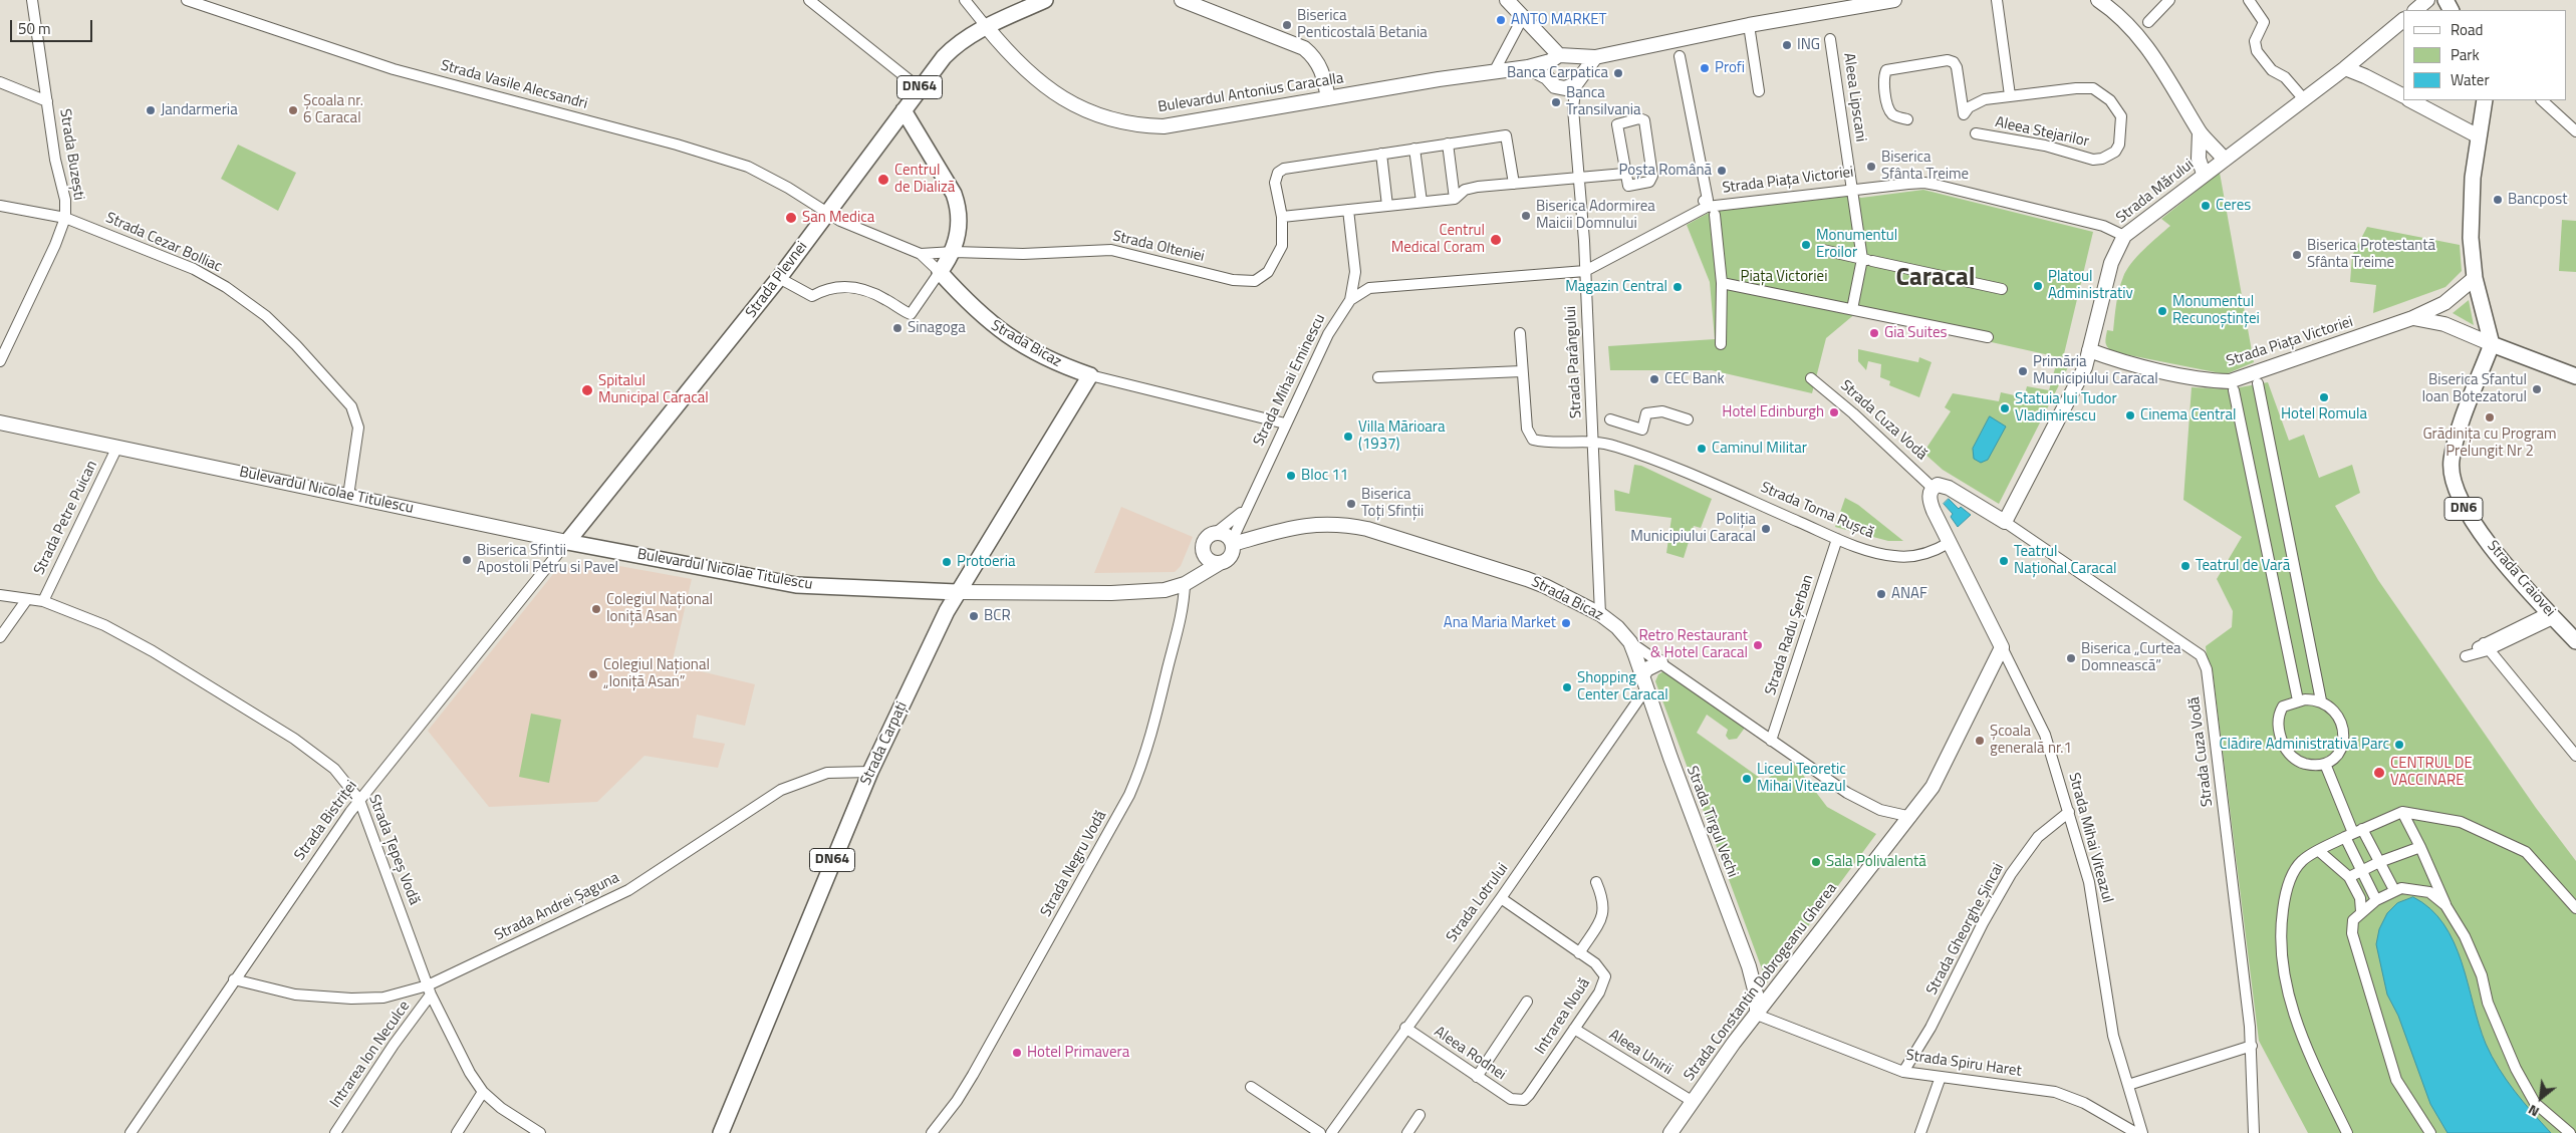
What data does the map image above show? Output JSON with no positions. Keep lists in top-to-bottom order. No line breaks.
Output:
{"streets":{"main road":["DN64","Bulevardul Antonius Caracalla","Strada Piața Victoriei","Strada Mărului","Strada Plevnei","Strada Bicaz","Strada Cuza Vodă","Bulevardul Nicolae Titulescu","DN6","Strada Craiovei","Strada Carpați","Strada Tîrgul Vechi","Strada Constantin Dobrogeanu Gherea"],"street":["Strada Vasile Alecsandri","Aleea Lipscani","Aleea Stejarilor","Strada Buzești","Strada Cezar Bolliac","Strada Olteniei","Strada Parângului","Strada Mihai Eminescu","Strada Toma Rușcă","Strada Petre Puican","Strada Radu Șerban","Strada Bistriței","Strada Mihai Viteazul","Strada Țepeș Vodă","Strada Negru Vodă","Strada Lotrului","Strada Andrei Șaguna","Strada Gheorghe Șincai","Intrarea Nouă","Aleea Unirii","Aleea Rodnei","Intrarea Ion Neculce","Strada Spiru Haret"]},"crossings":[["Strada Vasile Alecsandri","Strada Plevnei"],["Strada Vasile Alecsandri","Strada Bicaz"],["Bulevardul Antonius Caracalla","Strada Plevnei"],["Bulevardul Antonius Caracalla","Strada Parângului"],["Aleea Lipscani","Strada Piața Victoriei"],["Strada Buzești","Strada Cezar Bolliac"],["Strada Piața Victoriei","Strada Mărului"],["Strada Piața Victoriei","Strada Parângului"],["Strada Piața Victoriei","Strada Mihai Eminescu"],["Strada Piața Victoriei","Strada Craiovei"],["Strada Mărului","Strada Cuza Vodă"],["Strada Cezar Bolliac","Bulevardul Nicolae Titulescu"],["Strada Olteniei","Strada Bicaz"],["Strada Plevnei","Strada Bicaz"],["Strada Plevnei","Bulevardul Nicolae Titulescu"],["Strada Plevnei","Strada Bistriței"],["Strada Bicaz","Strada Parângului"],["Strada Bicaz","Strada Mihai Eminescu"],["Strada Bicaz","Bulevardul Nicolae Titulescu"],["Strada Bicaz","Strada Radu Șerban"],["Strada Bicaz","Strada Carpați"],["Strada Bicaz","Strada Tîrgul Vechi"],["Strada Bicaz","Strada Constantin Dobrogeanu Gherea"],["Strada Parângului","Strada Mihai Eminescu"],["Strada Parângului","Strada Toma Rușcă"],["Strada Mihai Eminescu","Bulevardul Nicolae Titulescu"],["Bulevardul Nicolae Titulescu","Strada Petre Puican"],["Bulevardul Nicolae Titulescu","Strada Carpați"],["Bulevardul Nicolae Titulescu","Strada Bistriței"],["Bulevardul Nicolae Titulescu","Strada Negru Vodă"],["Strada Toma Rușcă","Strada Radu Șerban"],["Strada Petre Puican","Strada Țepeș Vodă"],["Strada Carpați","Strada Andrei Șaguna"],["Strada Bistriței","Strada Țepeș Vodă"],["Strada Bistriței","Strada Andrei Șaguna"],["Strada Tîrgul Vechi","Strada Lotrului"],["Strada Tîrgul Vechi","Strada Constantin Dobrogeanu Gherea"],["Strada Tîrgul Vechi","Strada Spiru Haret"],["Strada Mihai Viteazul","Strada Gheorghe Șincai"],["Strada Mihai Viteazul","Strada Constantin Dobrogeanu Gherea"],["Strada Țepeș Vodă","Strada Andrei Șaguna"],["Strada Țepeș Vodă","Intrarea Ion Neculce"],["Strada Lotrului","Intrarea Nouă"],["Strada Lotrului","Aleea Rodnei"],["Strada Andrei Șaguna","Intrarea Ion Neculce"],["Strada Gheorghe Șincai","Strada Spiru Haret"],["Strada Constantin Dobrogeanu Gherea","Aleea Unirii"],["Strada Constantin Dobrogeanu Gherea","Strada Spiru Haret"],["Intrarea Nouă","Aleea Unirii"],["Intrarea Nouă","Aleea Rodnei"]],"districts":["Caracal"],"parks":["Piața Victoriei"],"places":["ANTO MARKET","Biserica Penticostală Betania","ING","Profi","Banca Carpatica","Banca Transilvania","Jandarmeria","Școala nr. 6 Caracal","Biserica Sfânta Treime","Poșta Română","Centrul de Dializă","Bancpost","Ceres","Biserica Adormirea Maicii Domnului","San Medica","Centrul Medical Coram","Monumentul Eroilor","Biserica Protestantă Sfânta Treime","Platoul Administrativ","Magazin Central","Monumentul Recunoștinței","Sinagoga","Gia Suites","Primăria Municipiului Caracal","CEC Bank","Biserica Sfantul Ioan Botezatorul","Spitalul Municipal Caracal","Hotel Romula","Statuia lui Tudor Vladimirescu","Hotel Edinburgh","Cinema Central","Grădinița cu Program Prelungit Nr 2","Villa Mărioara (1937)","Caminul Militar","Bloc 11","Biserica Toți Sfinții","Poliția Municipiului Caracal","Biserica Sfintii Apostoli Petru si Pavel","Teatrul Național Caracal","Protoeria","Teatrul de Vară","ANAF","Colegiul Național Ioniță Asan","BCR","Ana Maria Market","Retro Restaurant & Hotel Caracal","Biserica „Curtea Domnească”","Colegiul Național „Ioniță Asan”","Shopping Center Caracal","Școala generală nr.1","Clădire Administrativă Parc","CENTRUL DE VACCINARE","Liceul Teoretic Mihai Viteazul","Sala Polivalentă","Hotel Primavera"],"legend":["Road","Park","Water"],"scale_bar":"50 m","north":"bottom left"}
